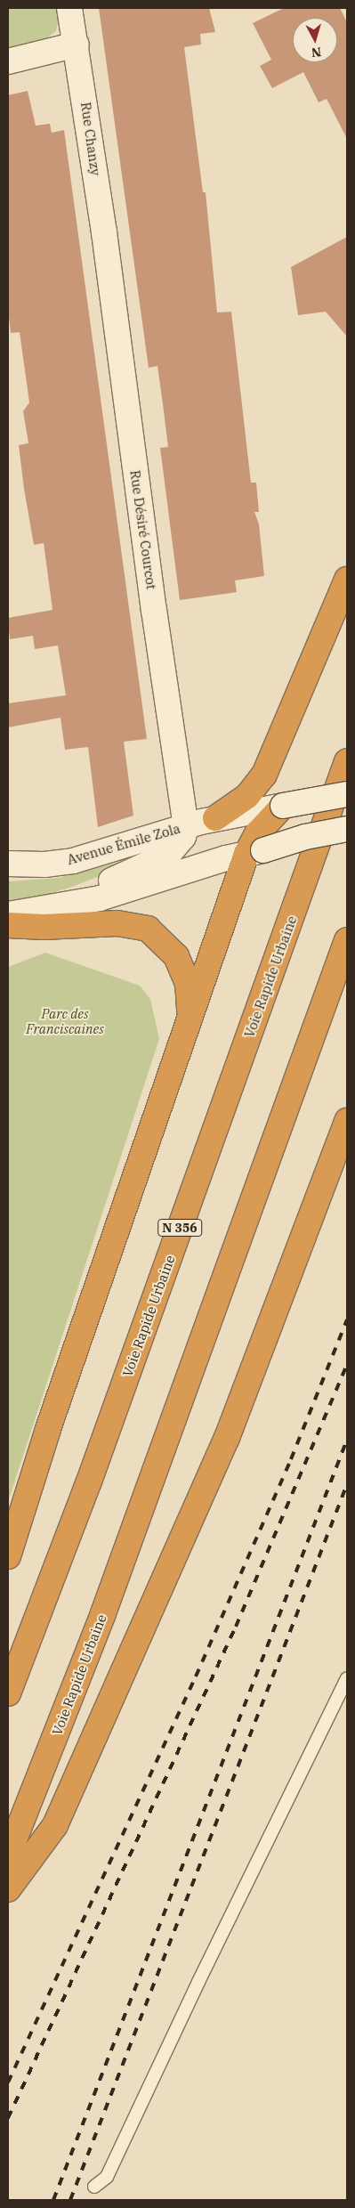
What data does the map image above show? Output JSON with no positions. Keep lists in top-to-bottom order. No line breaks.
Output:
{"streets":{"highway":["Voie Rapide Urbaine","N 356"],"street":["Rue Chanzy","Rue Désiré Courcot","Avenue Émile Zola"]},"crossings":[["Rue Chanzy","Rue Désiré Courcot"],["Rue Désiré Courcot","Avenue Émile Zola"]],"parks":["Parc des Franciscaines"],"north":"bottom"}
